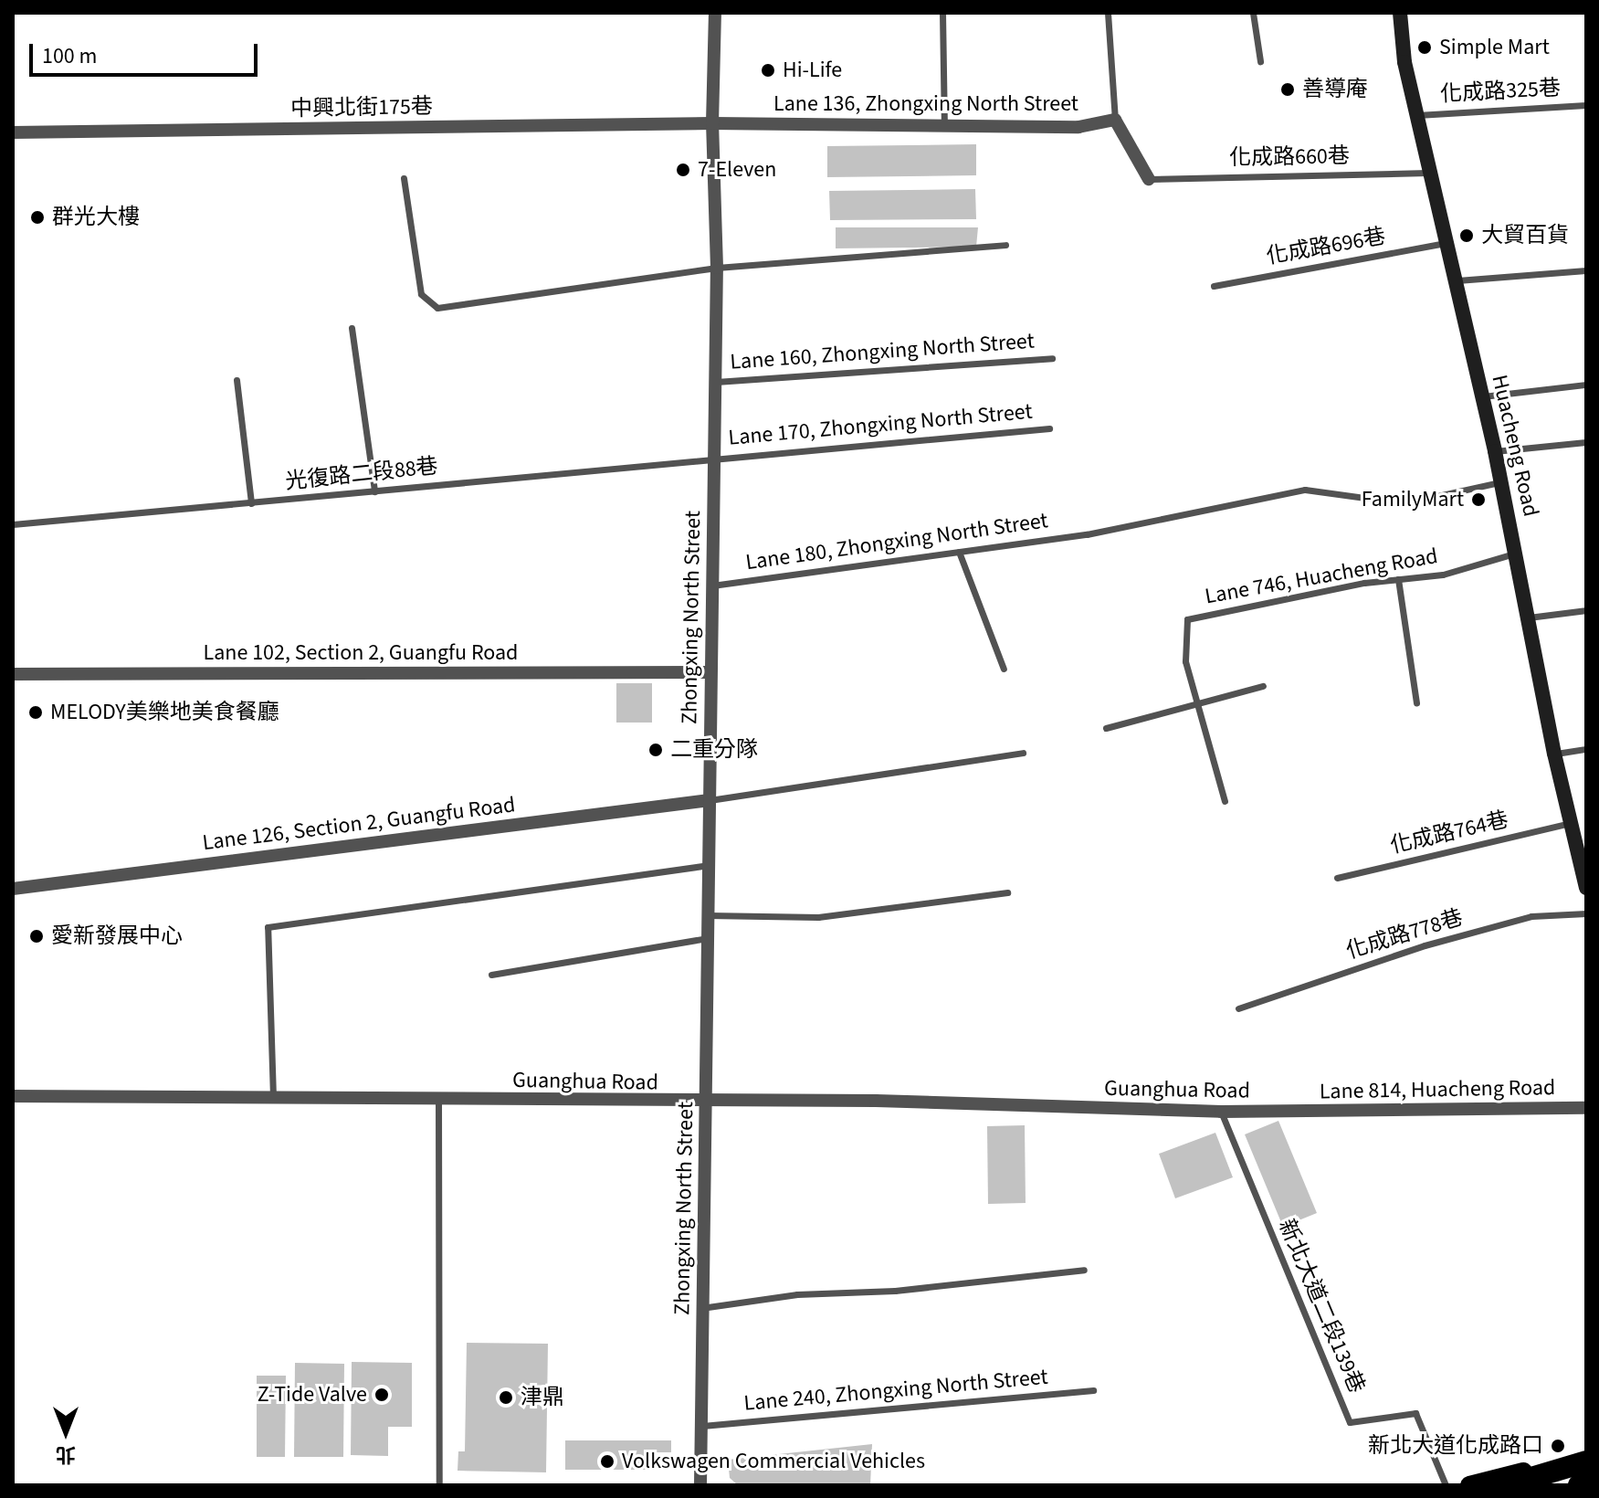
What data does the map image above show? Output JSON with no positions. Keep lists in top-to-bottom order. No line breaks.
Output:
{"streets":{"street":["Lane 136, Zhongxing North Street","中興北街175巷","Huacheng Road","Zhongxing North Street","Lane 102, Section 2, Guangfu Road","Lane 126, Section 2, Guangfu Road","Guanghua Road","Lane 814, Huacheng Road"],"lane":["化成路325巷","化成路660巷","化成路696巷","Lane 160, Zhongxing North Street","Lane 170, Zhongxing North Street","光復路二段88巷","Lane 180, Zhongxing North Street","Lane 746, Huacheng Road","化成路764巷","化成路778巷","新北大道二段139巷","Lane 240, Zhongxing North Street"]},"crossings":[["化成路325巷","Huacheng Road"],["Lane 136, Zhongxing North Street","中興北街175巷"],["Lane 136, Zhongxing North Street","Zhongxing North Street"],["中興北街175巷","Zhongxing North Street"],["化成路660巷","Huacheng Road"],["化成路696巷","Huacheng Road"],["Lane 160, Zhongxing North Street","Zhongxing North Street"],["Lane 170, Zhongxing North Street","光復路二段88巷"],["Lane 170, Zhongxing North Street","Zhongxing North Street"],["Huacheng Road","Lane 180, Zhongxing North Street"],["Huacheng Road","Lane 746, Huacheng Road"],["Huacheng Road","化成路764巷"],["光復路二段88巷","Zhongxing North Street"],["Lane 180, Zhongxing North Street","Zhongxing North Street"],["Zhongxing North Street","Lane 102, Section 2, Guangfu Road"],["Zhongxing North Street","Lane 126, Section 2, Guangfu Road"],["Zhongxing North Street","Guanghua Road"],["Zhongxing North Street","Lane 240, Zhongxing North Street"],["Guanghua Road","Lane 814, Huacheng Road"],["Guanghua Road","新北大道二段139巷"]],"places":["Simple Mart","Hi-Life","善導庵","7-Eleven","群光大樓","大貿百貨","FamilyMart","MELODY美樂地美食餐廳","二重分隊","愛新發展中心","Z-Tide Valve","津鼎","新北大道化成路口","Volkswagen Commercial Vehicles"],"scale_bar":"100 m","north":"bottom"}
